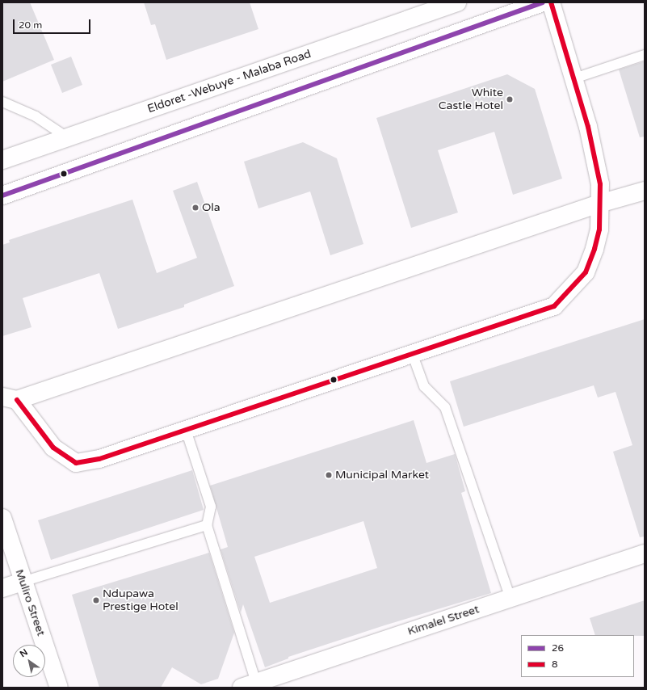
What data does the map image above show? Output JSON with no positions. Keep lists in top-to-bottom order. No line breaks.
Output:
{"streets":{"main road":["Eldoret -Webuye - Malaba Road","Muliro Street","Kimalel Street"]},"places":["White Castle Hotel","Ola","Municipal Market","Ndupawa Prestige Hotel"],"lines":["transit line 26","transit line 8"],"legend":["26","8"],"scale_bar":"20 m","north":"top left"}
